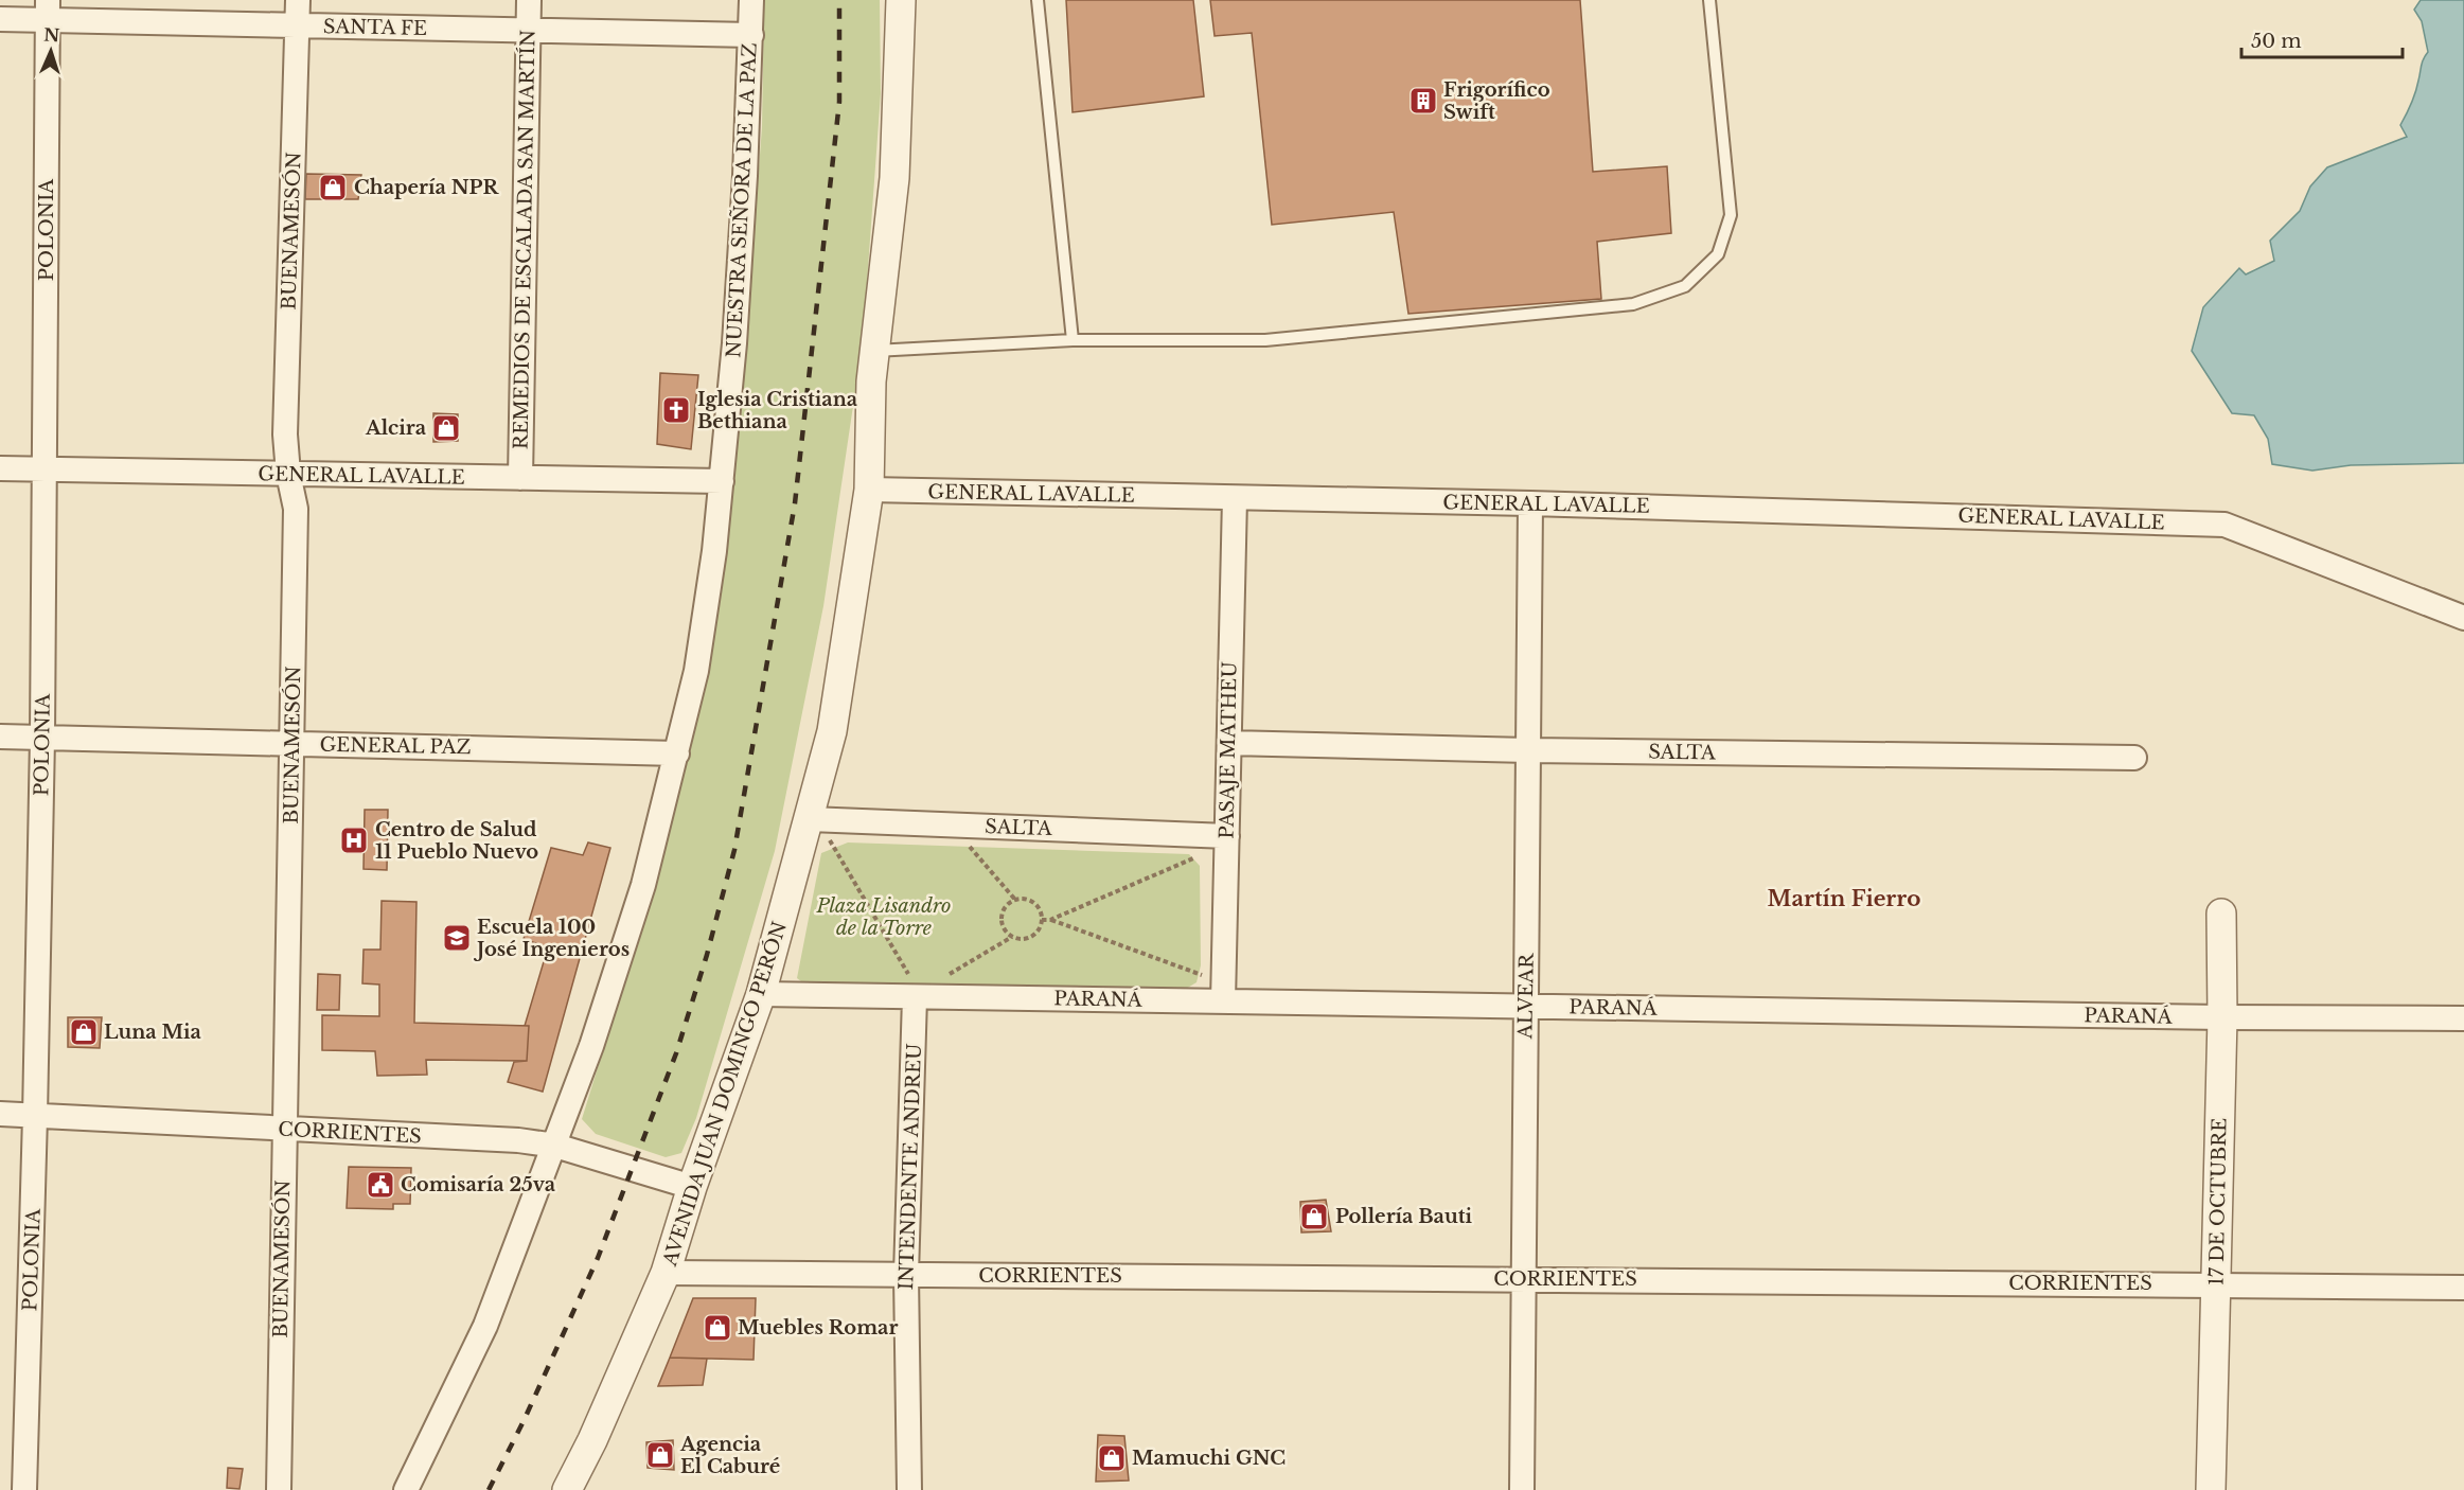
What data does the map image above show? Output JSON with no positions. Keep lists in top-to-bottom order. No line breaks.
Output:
{"streets":{"street":["SANTA FE","NUESTRA SEÑORA DE LA PAZ","POLONIA","BUENAMESÓN","REMEDIOS DE ESCALADA SAN MARTÍN","GENERAL LAVALLE","GENERAL PAZ","PASAJE MATHEU","SALTA","ALVEAR","PARANÁ","AVENIDA JUAN DOMINGO PERÓN","CORRIENTES","INTENDENTE ANDREU","17 DE OCTUBRE"]},"crossings":[["SANTA FE","NUESTRA SEÑORA DE LA PAZ"],["SANTA FE","POLONIA"],["SANTA FE","BUENAMESÓN"],["SANTA FE","REMEDIOS DE ESCALADA SAN MARTÍN"],["NUESTRA SEÑORA DE LA PAZ","GENERAL LAVALLE"],["NUESTRA SEÑORA DE LA PAZ","GENERAL PAZ"],["NUESTRA SEÑORA DE LA PAZ","CORRIENTES"],["POLONIA","GENERAL LAVALLE"],["POLONIA","GENERAL PAZ"],["POLONIA","CORRIENTES"],["BUENAMESÓN","GENERAL LAVALLE"],["BUENAMESÓN","GENERAL PAZ"],["BUENAMESÓN","CORRIENTES"],["REMEDIOS DE ESCALADA SAN MARTÍN","GENERAL LAVALLE"],["GENERAL LAVALLE","PASAJE MATHEU"],["GENERAL LAVALLE","ALVEAR"],["GENERAL LAVALLE","AVENIDA JUAN DOMINGO PERÓN"],["PASAJE MATHEU","SALTA"],["PASAJE MATHEU","PARANÁ"],["SALTA","ALVEAR"],["SALTA","AVENIDA JUAN DOMINGO PERÓN"],["ALVEAR","PARANÁ"],["ALVEAR","CORRIENTES"],["PARANÁ","AVENIDA JUAN DOMINGO PERÓN"],["PARANÁ","INTENDENTE ANDREU"],["PARANÁ","17 DE OCTUBRE"],["AVENIDA JUAN DOMINGO PERÓN","CORRIENTES"],["CORRIENTES","INTENDENTE ANDREU"],["CORRIENTES","17 DE OCTUBRE"]],"districts":["Martín Fierro"],"parks":["Plaza Lisandro de la Torre"],"places":{"building":["Frigorífico Swift"],"shop":["Chapería NPR","Alcira","Luna Mia","Pollería Bauti","Muebles Romar","Agencia El Caburé","Mamuchi GNC"],"church":["Iglesia Cristiana Bethiana"],"hospital":["Centro de Salud 11 Pueblo Nuevo"],"school or university":["Escuela 100 José Ingenieros"],"public building":["Comisaría 25va"]},"scale_bar":"50 m","north":"top"}
